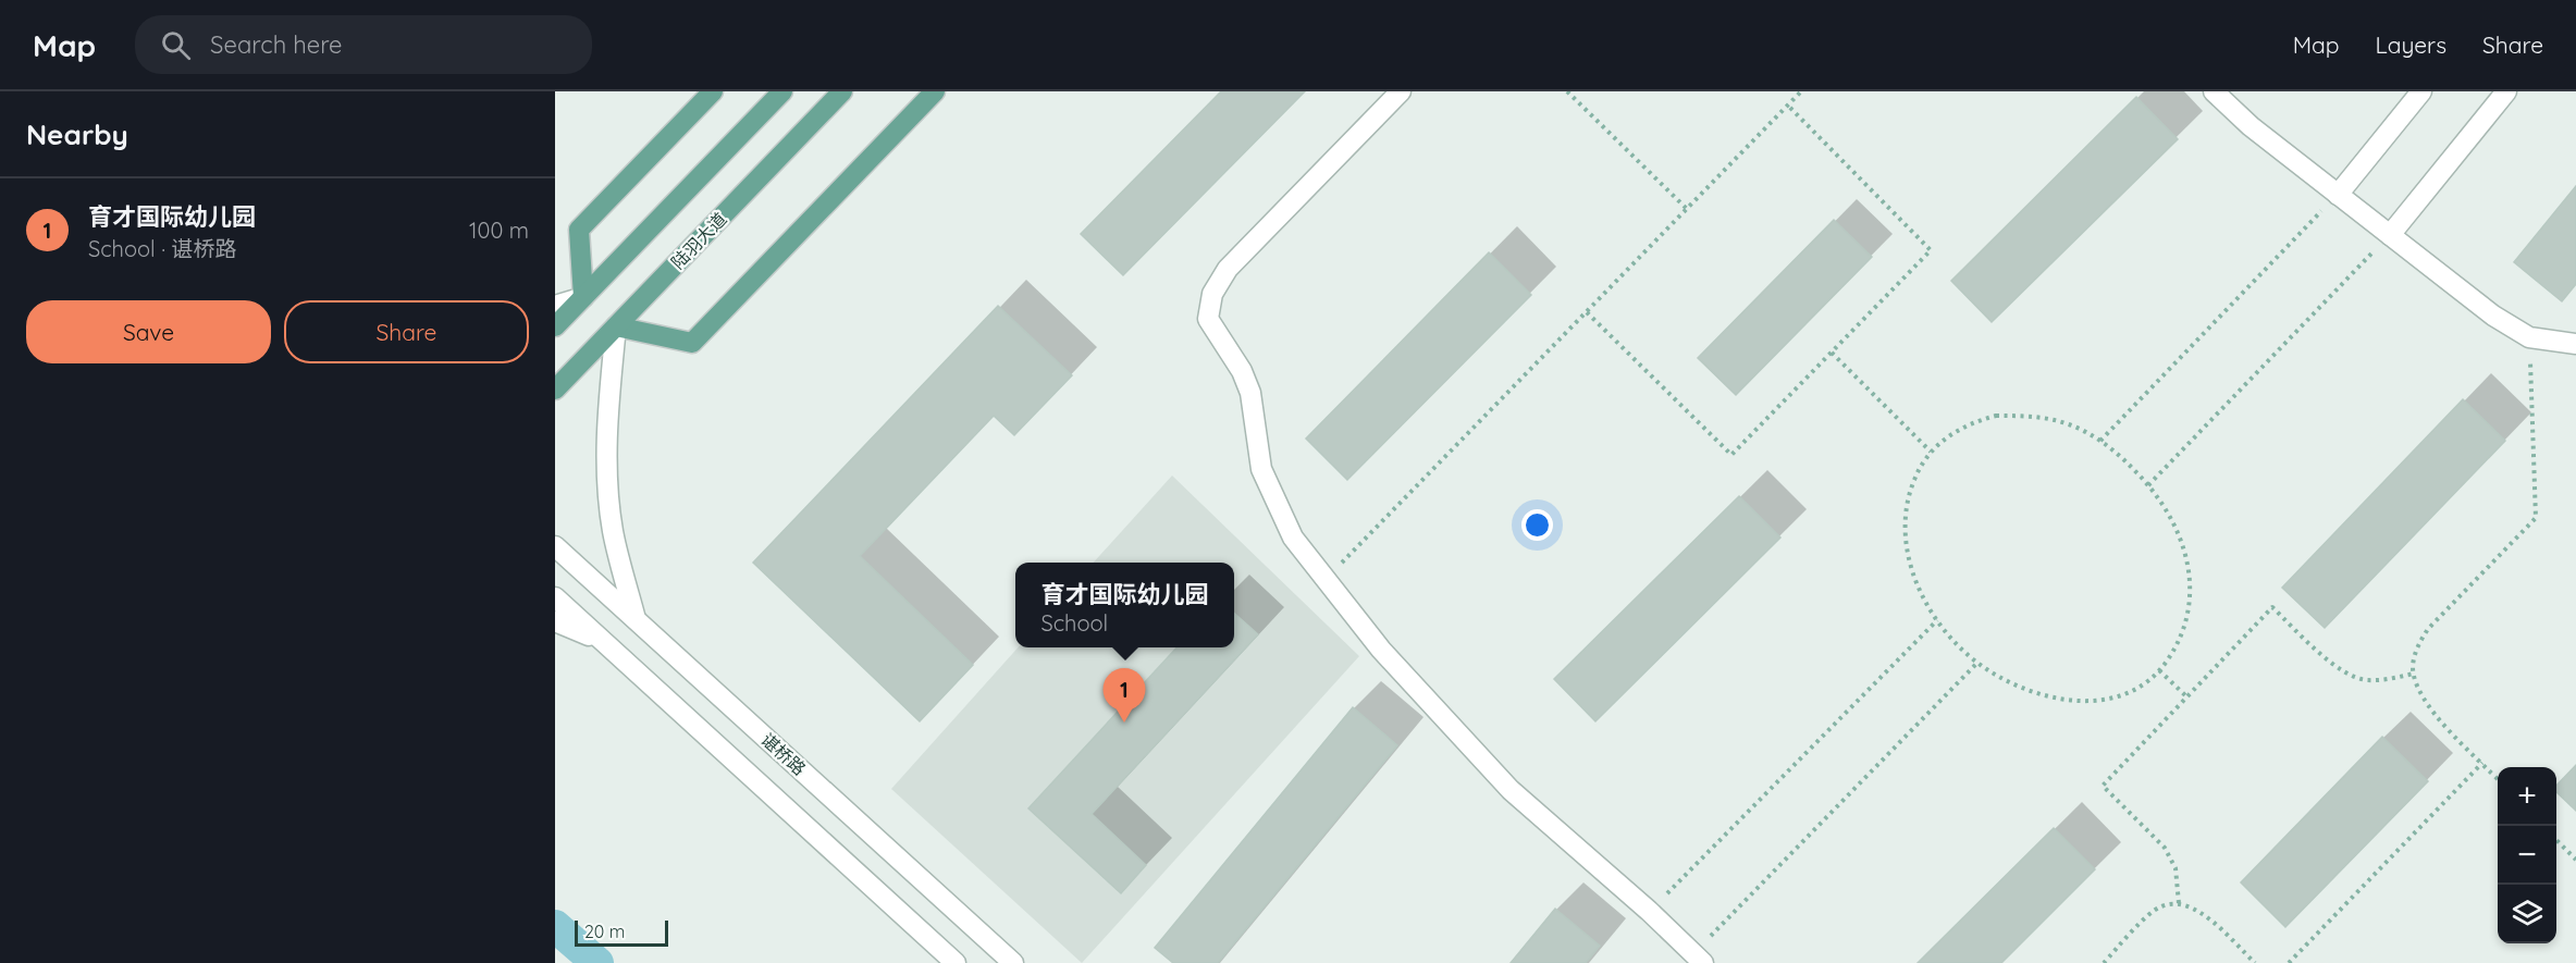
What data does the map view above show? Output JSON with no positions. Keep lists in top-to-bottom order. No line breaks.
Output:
{"streets":{"main road":["陆羽大道"],"street":["谌桥路"]},"scale_bar":"20 m","page":{"header":"Map","search":"Search here","nav":["Map","Layers","Share"],"heading":"Nearby","list":[{"mark":"1","name":"育才国际幼儿园","note":"School · 谌桥路","value":"100 m"}],"buttons":["Save","Share"],"popup":["育才国际幼儿园","School"],"pins":"1","map_buttons":["+","−"],"scale":"20 m"}}
